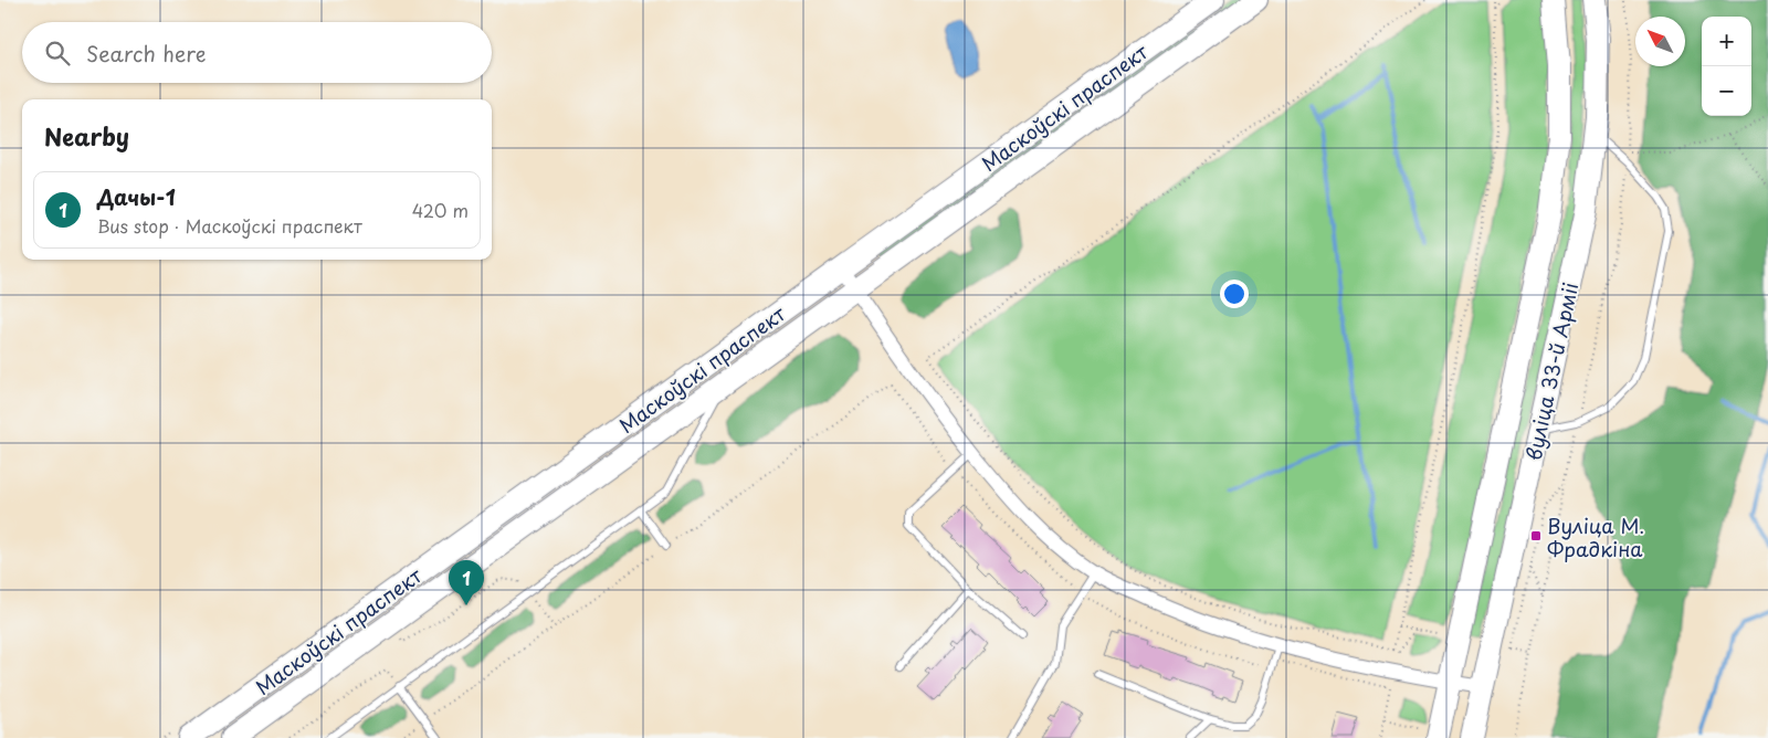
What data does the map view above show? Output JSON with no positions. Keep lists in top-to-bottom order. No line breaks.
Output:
{"streets":{"main road":["Маскоўскі праспект","вуліца 33-й Арміі"]},"places":{"transit":["Вуліца М. Фрадкіна"]},"north":"top left","page":{"map_buttons":["+","−"],"search":"Search here","heading":"Nearby","list":[{"mark":"1","name":"Дачы-1","note":"Bus stop · Маскоўскі праспект","value":"420 m"}],"pins":"1"}}
